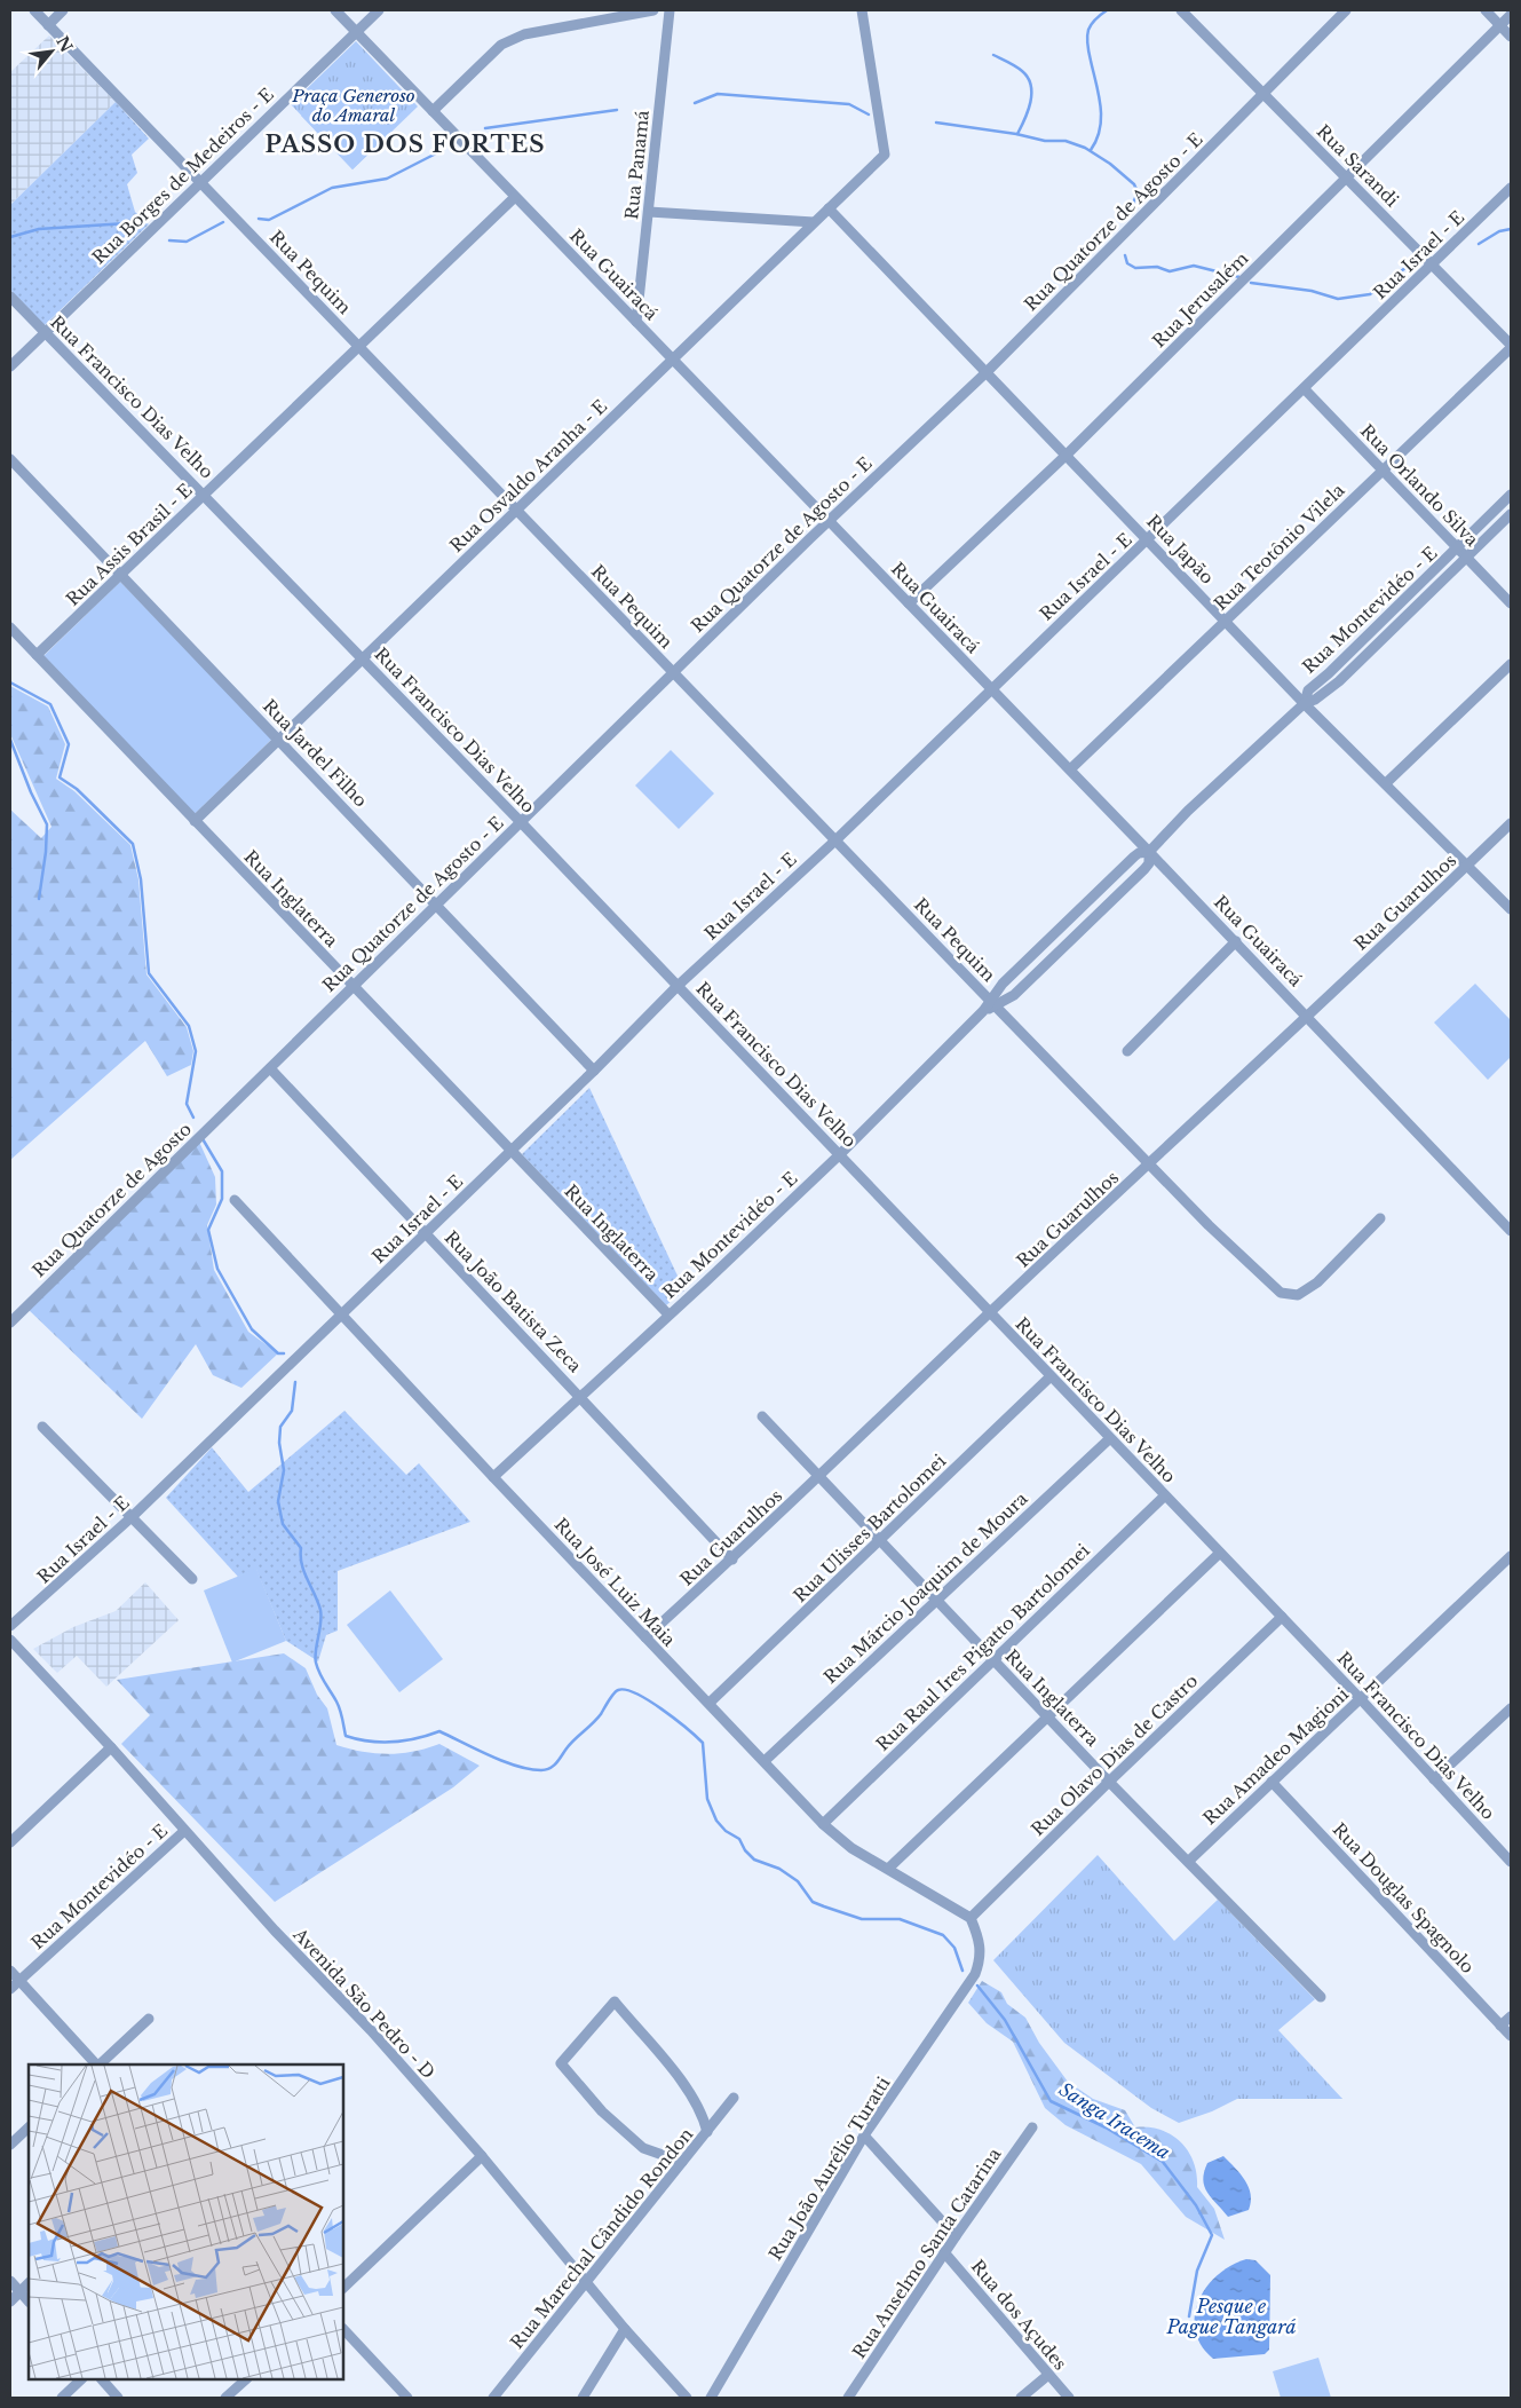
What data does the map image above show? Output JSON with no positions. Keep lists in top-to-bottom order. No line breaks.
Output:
{"streets":{"street":["Rua Panamá","Rua Sarandi","Rua Borges de Medeiros - E","Rua Quatorze de Agosto - E","Rua Israel - E","Rua Pequim","Rua Guairacá","Rua Jerusalém","Rua Francisco Dias Velho","Rua Osvaldo Aranha - E","Rua Orlando Silva","Rua Assis Brasil - E","Rua Teotônio Vilela","Rua Japão","Rua Montevidéo - E","Rua Jardel Filho","Rua Inglaterra","Rua Guarulhos","Rua Quatorze de Agosto","Rua João Batista Zeca","Rua Ulisses Bartolomei","Rua José Luiz Maia","Rua Márcio Joaquim de Moura","Rua Raul Ires Pigatto Bartolomei","Rua Olavo Dias de Castro","Rua Amadeo Magioni","Rua Douglas Spagnolo","Avenida São Pedro - D","Rua João Aurélio Turatti","Rua Marechal Cândido Rondon","Rua Anselmo Santa Catarina","Rua dos Açudes"]},"crossings":[["Rua Panamá","Rua Guairacá"],["Rua Sarandi","Rua Quatorze de Agosto - E"],["Rua Sarandi","Rua Israel - E"],["Rua Sarandi","Rua Jerusalém"],["Rua Sarandi","Rua Teotônio Vilela"],["Rua Borges de Medeiros - E","Rua Pequim"],["Rua Borges de Medeiros - E","Rua Guairacá"],["Rua Borges de Medeiros - E","Rua Francisco Dias Velho"],["Rua Quatorze de Agosto - E","Rua Pequim"],["Rua Quatorze de Agosto - E","Rua Guairacá"],["Rua Quatorze de Agosto - E","Rua Francisco Dias Velho"],["Rua Quatorze de Agosto - E","Rua Japão"],["Rua Quatorze de Agosto - E","Rua Jardel Filho"],["Rua Quatorze de Agosto - E","Rua Inglaterra"],["Rua Quatorze de Agosto - E","Rua Quatorze de Agosto"],["Rua Quatorze de Agosto - E","Rua João Batista Zeca"],["Rua Israel - E","Rua Pequim"],["Rua Israel - E","Rua Guairacá"],["Rua Israel - E","Rua Francisco Dias Velho"],["Rua Israel - E","Rua Orlando Silva"],["Rua Israel - E","Rua Japão"],["Rua Israel - E","Rua Jardel Filho"],["Rua Israel - E","Rua Inglaterra"],["Rua Israel - E","Rua João Batista Zeca"],["Rua Israel - E","Rua José Luiz Maia"],["Rua Pequim","Rua Osvaldo Aranha - E"],["Rua Pequim","Rua Assis Brasil - E"],["Rua Pequim","Rua Montevidéo - E"],["Rua Pequim","Rua Guarulhos"],["Rua Guairacá","Rua Jerusalém"],["Rua Guairacá","Rua Osvaldo Aranha - E"],["Rua Guairacá","Rua Assis Brasil - E"],["Rua Guairacá","Rua Teotônio Vilela"],["Rua Guairacá","Rua Montevidéo - E"],["Rua Guairacá","Rua Guarulhos"],["Rua Jerusalém","Rua Japão"],["Rua Francisco Dias Velho","Rua Osvaldo Aranha - E"],["Rua Francisco Dias Velho","Rua Assis Brasil - E"],["Rua Francisco Dias Velho","Rua Montevidéo - E"],["Rua Francisco Dias Velho","Rua Guarulhos"],["Rua Francisco Dias Velho","Rua Ulisses Bartolomei"],["Rua Francisco Dias Velho","Rua Márcio Joaquim de Moura"],["Rua Francisco Dias Velho","Rua Raul Ires Pigatto Bartolomei"],["Rua Francisco Dias Velho","Rua Olavo Dias de Castro"],["Rua Francisco Dias Velho","Rua Amadeo Magioni"],["Rua Osvaldo Aranha - E","Rua Japão"],["Rua Osvaldo Aranha - E","Rua Jardel Filho"],["Rua Osvaldo Aranha - E","Rua Inglaterra"],["Rua Orlando Silva","Rua Teotônio Vilela"],["Rua Orlando Silva","Rua Montevidéo - E"],["Rua Assis Brasil - E","Rua Jardel Filho"],["Rua Assis Brasil - E","Rua Inglaterra"],["Rua Teotônio Vilela","Rua Japão"],["Rua Japão","Rua Montevidéo - E"],["Rua Japão","Rua Guarulhos"],["Rua Montevidéo - E","Rua Inglaterra"],["Rua Montevidéo - E","Rua João Batista Zeca"],["Rua Montevidéo - E","Rua José Luiz Maia"],["Rua Montevidéo - E","Avenida São Pedro - D"],["Rua Inglaterra","Rua Guarulhos"],["Rua Inglaterra","Rua Ulisses Bartolomei"],["Rua Inglaterra","Rua Márcio Joaquim de Moura"],["Rua Inglaterra","Rua Raul Ires Pigatto Bartolomei"],["Rua Inglaterra","Rua Olavo Dias de Castro"],["Rua Inglaterra","Rua Amadeo Magioni"],["Rua Guarulhos","Rua João Batista Zeca"],["Rua Guarulhos","Rua José Luiz Maia"],["Rua Ulisses Bartolomei","Rua José Luiz Maia"],["Rua José Luiz Maia","Rua Márcio Joaquim de Moura"],["Rua José Luiz Maia","Rua Raul Ires Pigatto Bartolomei"],["Rua José Luiz Maia","Rua Olavo Dias de Castro"],["Rua José Luiz Maia","Rua João Aurélio Turatti"],["Rua Olavo Dias de Castro","Rua João Aurélio Turatti"],["Rua Amadeo Magioni","Rua Douglas Spagnolo"],["Avenida São Pedro - D","Rua Marechal Cândido Rondon"],["Rua Anselmo Santa Catarina","Rua dos Açudes"]],"districts":["PASSO DOS FORTES"],"water":["Sanga Iracema","Pesque e Pague Tangará"],"parks":["Praça Generoso do Amaral"],"north":"top right"}
